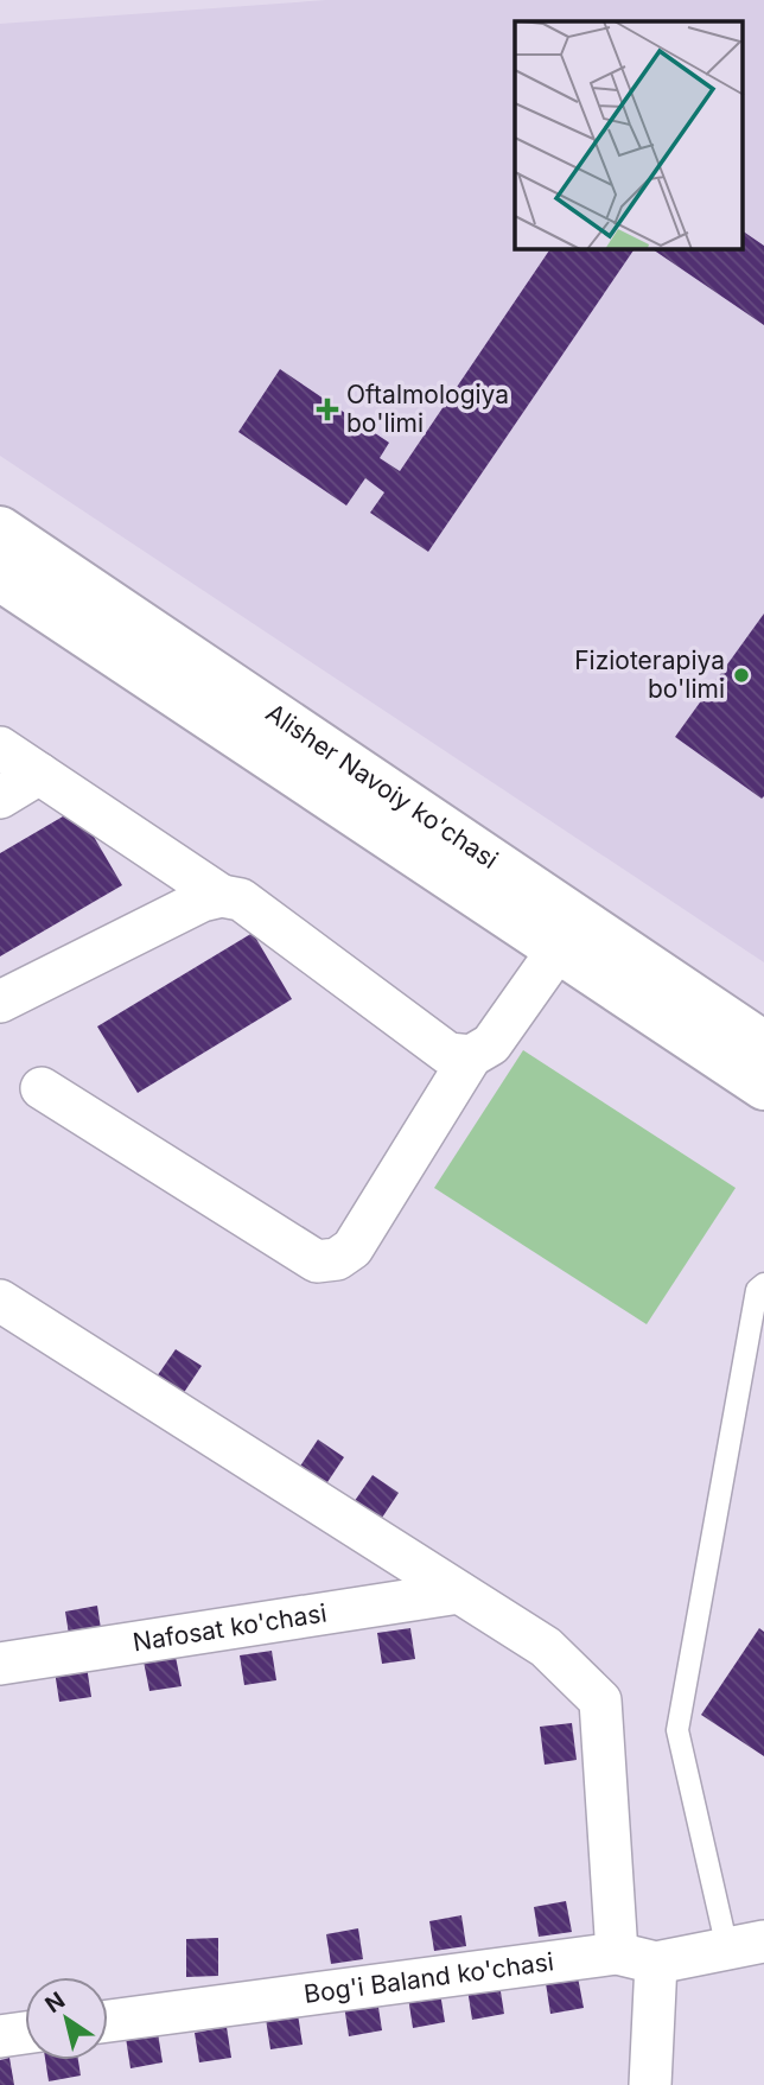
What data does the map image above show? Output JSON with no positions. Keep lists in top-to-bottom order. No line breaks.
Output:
{"streets":{"main road":["Alisher Navoiy ko'chasi"],"street":["Nafosat ko'chasi","Bog'i Baland ko'chasi"]},"places":{"health":["Oftalmologiya bo'limi"],"other":["Fizioterapiya bo'limi"]},"north":"top left"}
